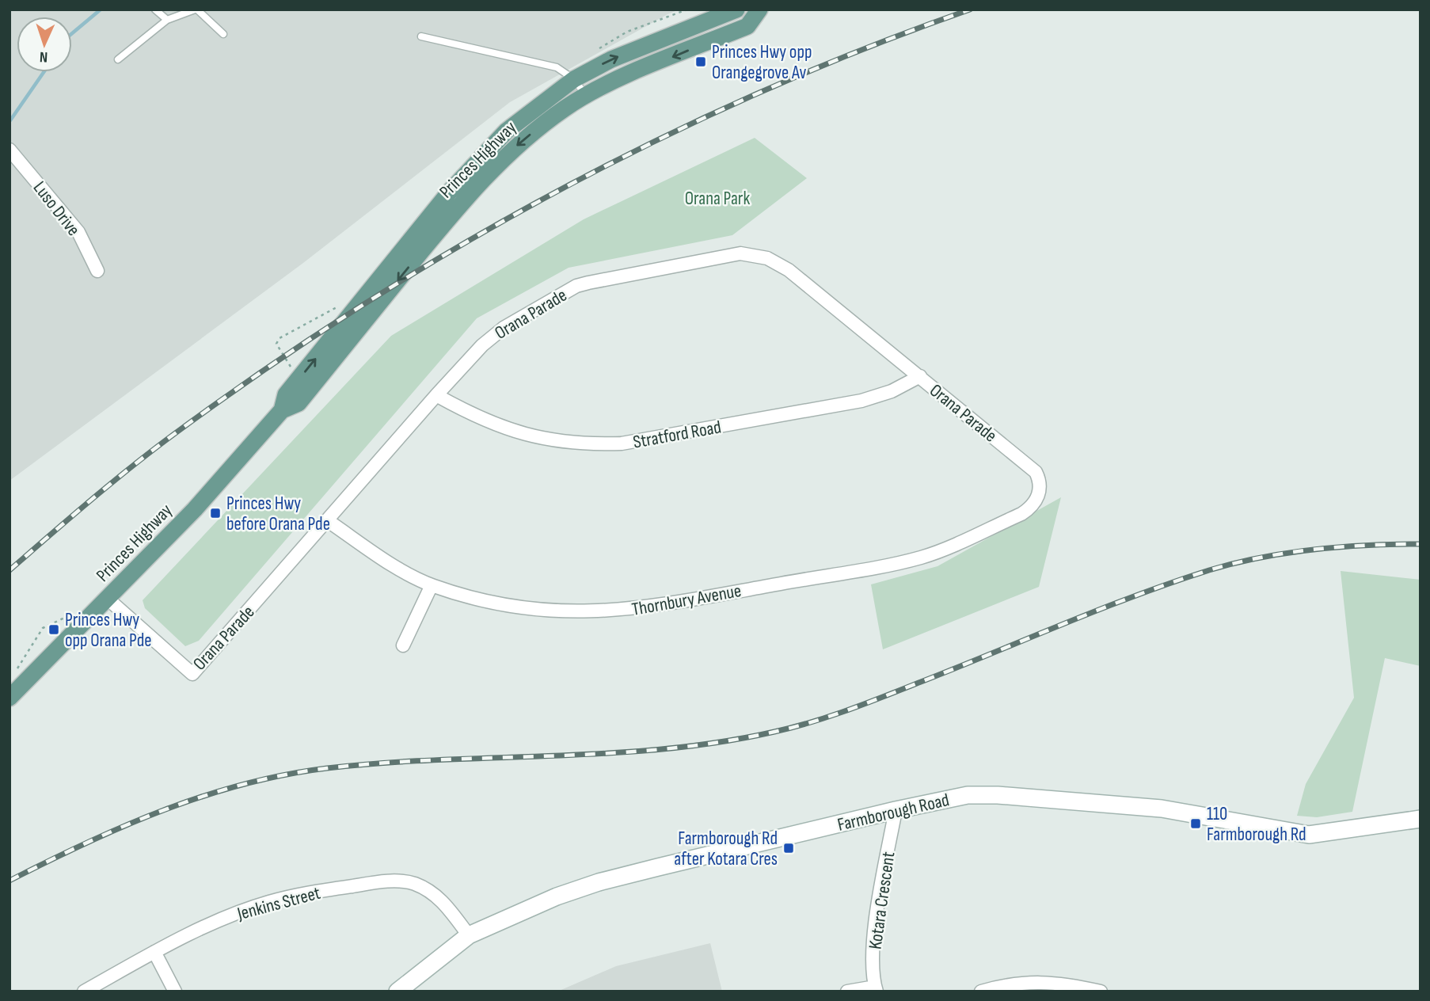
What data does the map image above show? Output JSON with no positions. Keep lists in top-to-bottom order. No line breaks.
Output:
{"streets":{"main road":["Princes Highway"],"street":["Luso Drive","Orana Parade","Stratford Road","Thornbury Avenue","Farmborough Road","Kotara Crescent","Jenkins Street"]},"crossings":[["Princes Highway","Orana Parade"],["Orana Parade","Stratford Road"],["Orana Parade","Thornbury Avenue"],["Farmborough Road","Kotara Crescent"],["Farmborough Road","Jenkins Street"]],"parks":["Orana Park"],"places":{"transit":["Princes Hwy opp Orangegrove Av","Princes Hwy before Orana Pde","Princes Hwy opp Orana Pde","110 Farmborough Rd","Farmborough Rd after Kotara Cres"]},"north":"bottom"}
